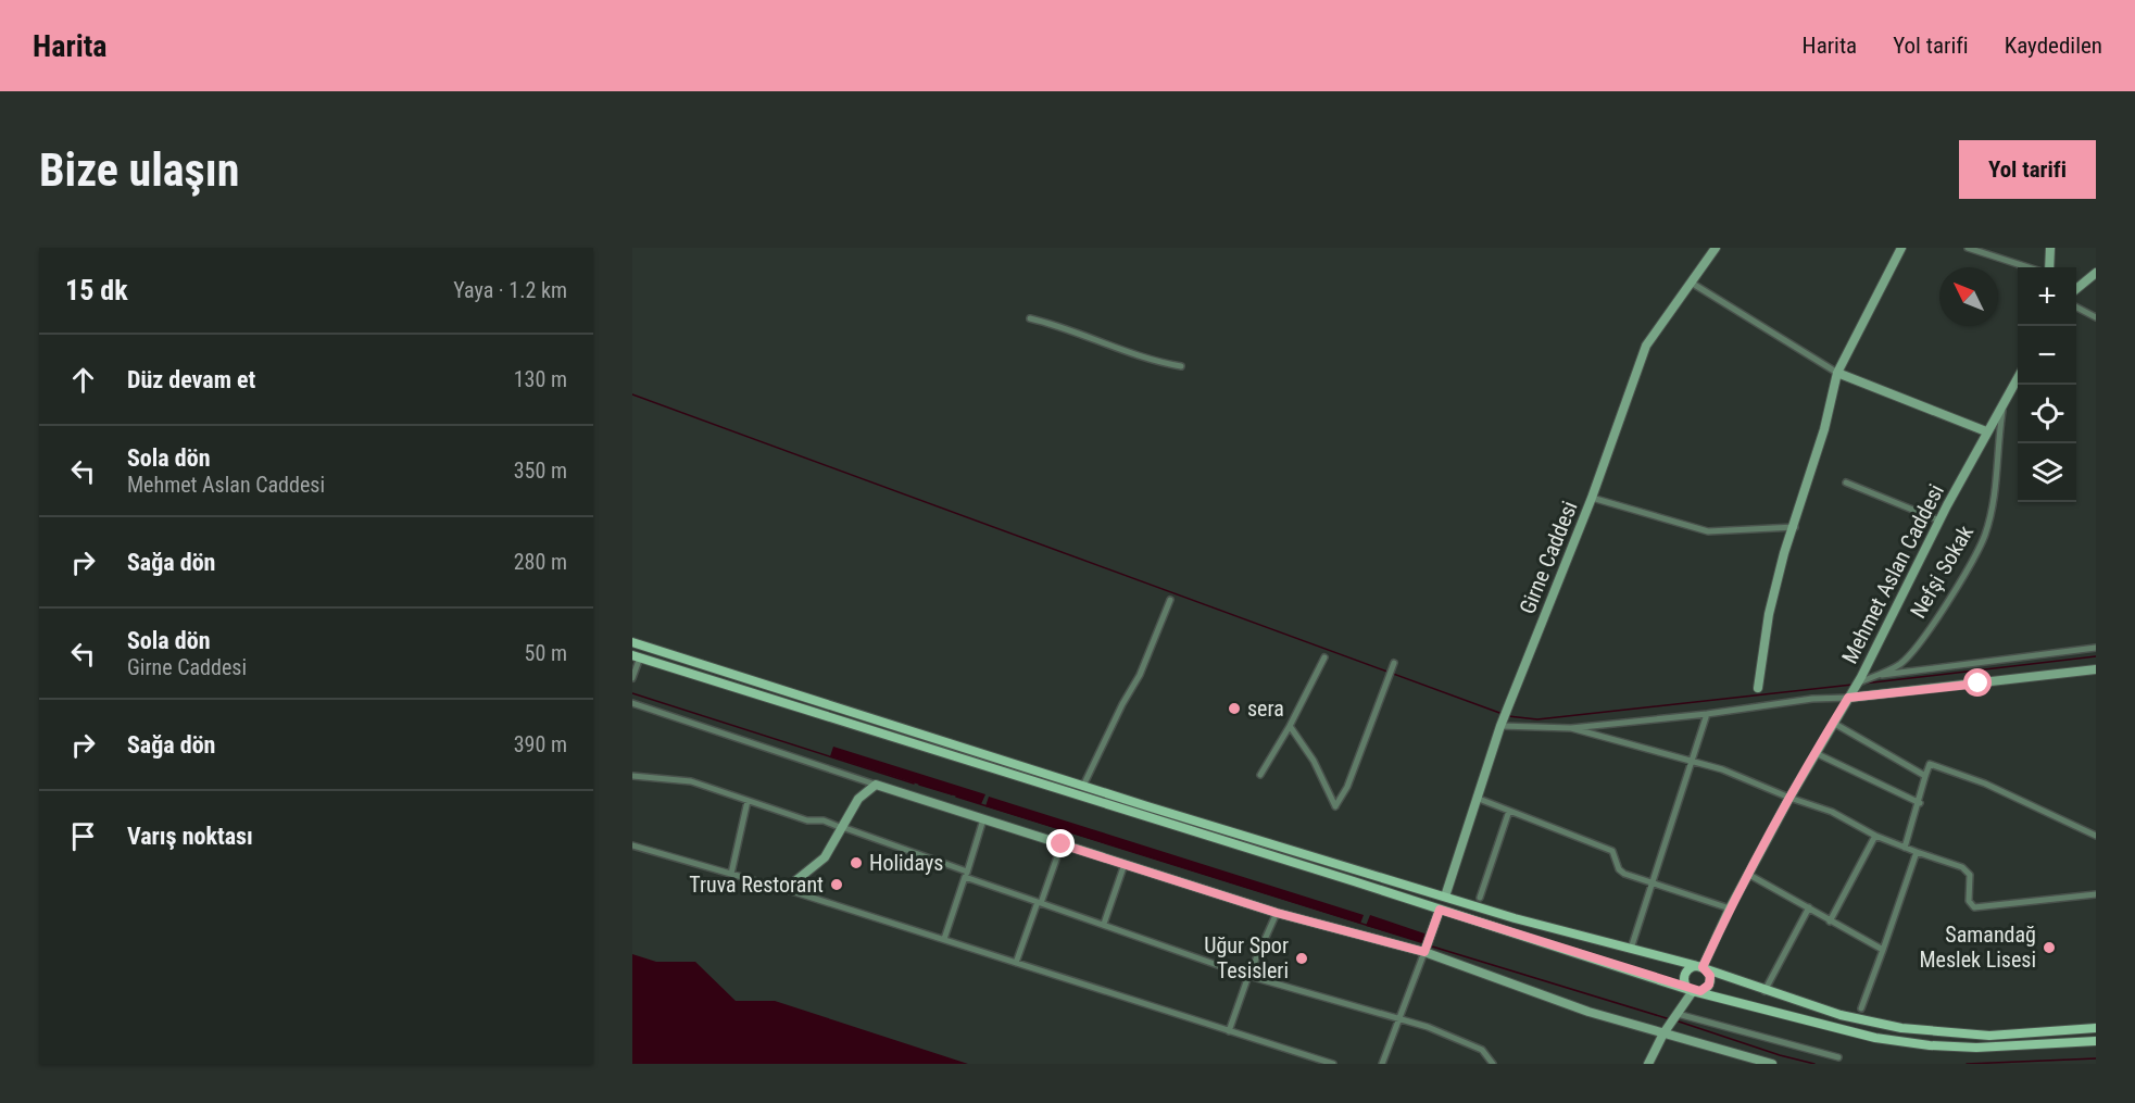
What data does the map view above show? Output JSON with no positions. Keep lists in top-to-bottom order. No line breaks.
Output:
{"streets":{"street":["Girne Caddesi","Nefşi Sokak","Mehmet Aslan Caddesi"]},"crossings":[["Nefşi Sokak","Mehmet Aslan Caddesi"]],"places":["sera","Holidays","Truva Restorant","Samandağ Meslek Lisesi","Uğur Spor Tesisleri"],"north":"top left","page":{"header":"Harita","nav":["Harita","Yol tarifi","Kaydedilen"],"buttons":"Yol tarifi","title":"Bize ulaşın","heading":["15 dk","Yaya · 1.2 km"],"map_buttons":["+","−"],"list":[["Düz devam et","130 m"],["Sola dön","Mehmet Aslan Caddesi","350 m"],["Sağa dön","280 m"],["Sola dön","Girne Caddesi","50 m"],["Sağa dön","390 m"],"Varış noktası"]}}
